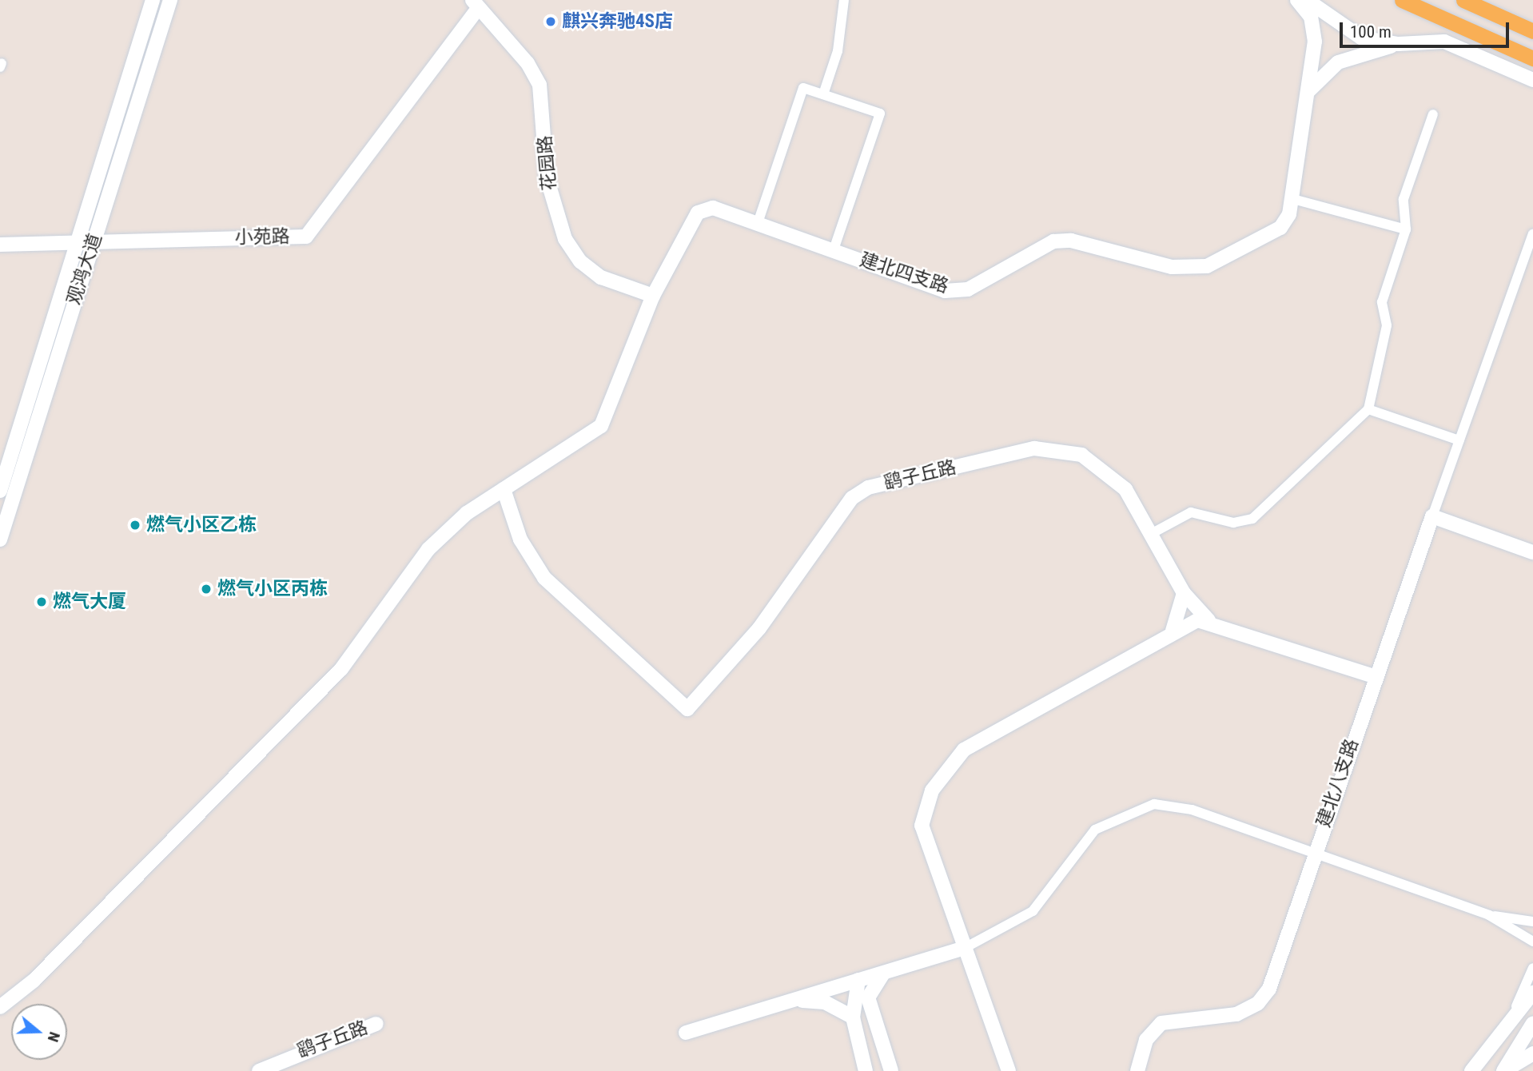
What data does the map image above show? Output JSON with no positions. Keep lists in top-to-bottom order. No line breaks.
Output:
{"streets":{"street":["花园路","小苑路","观鸿大道","建北四支路","鹞子丘路","建北八支路"]},"crossings":[["花园路","小苑路"],["花园路","建北四支路"],["小苑路","观鸿大道"],["建北四支路","鹞子丘路"]],"places":["麒兴奔驰4S店","燃气小区乙栋","燃气小区丙栋","燃气大厦"],"scale_bar":"100 m","north":"right"}
